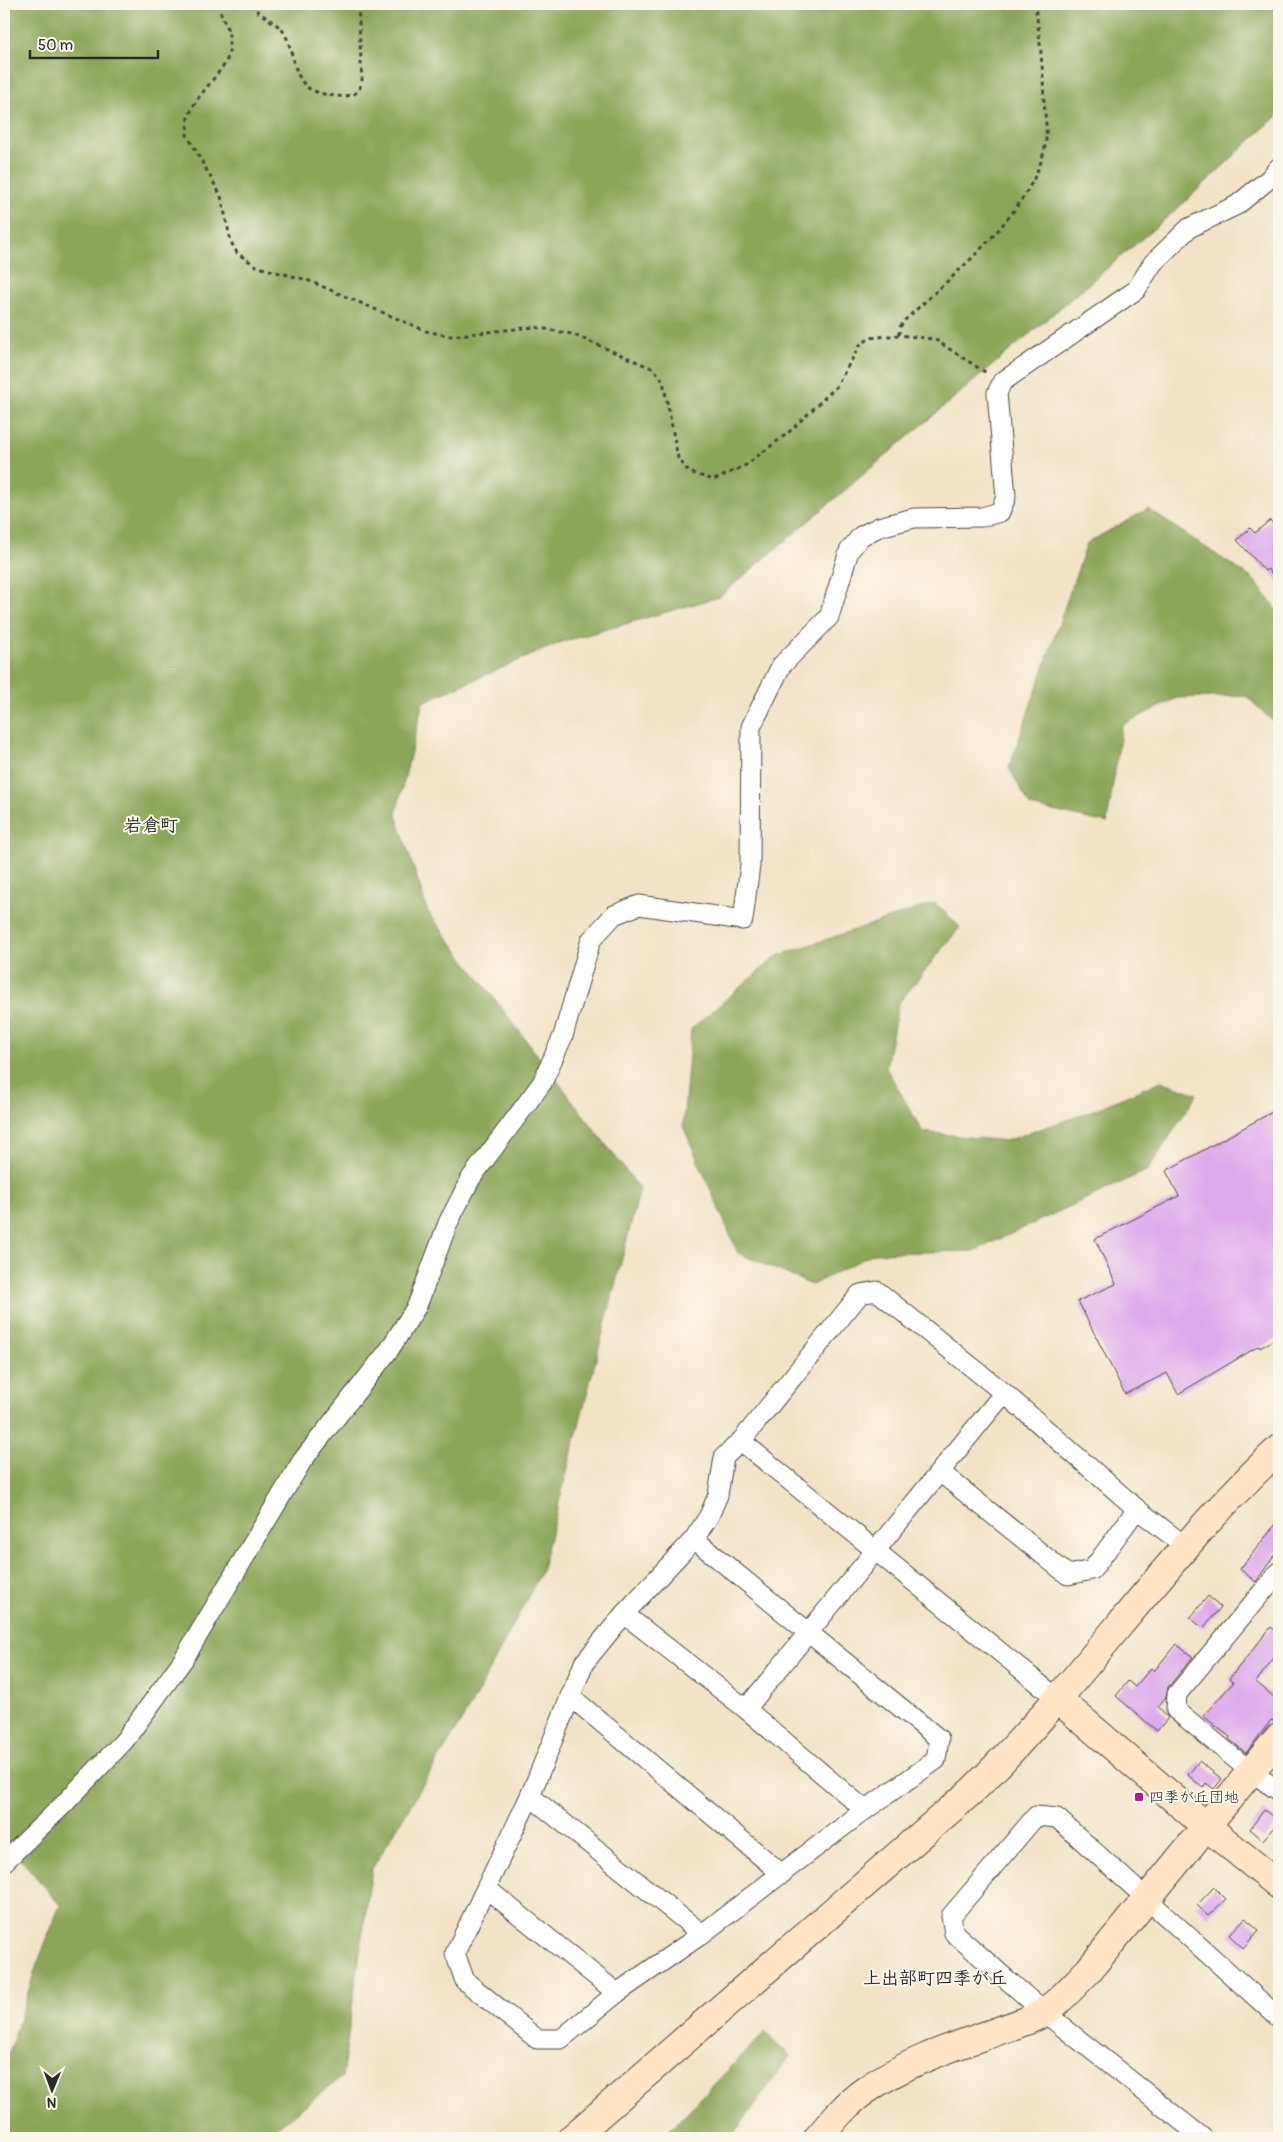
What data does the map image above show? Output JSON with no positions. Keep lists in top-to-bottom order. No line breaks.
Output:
{"districts":["岩倉町","上出部町四季が丘"],"places":{"transit":["四季が丘団地"]},"scale_bar":"50 m","north":"bottom"}
